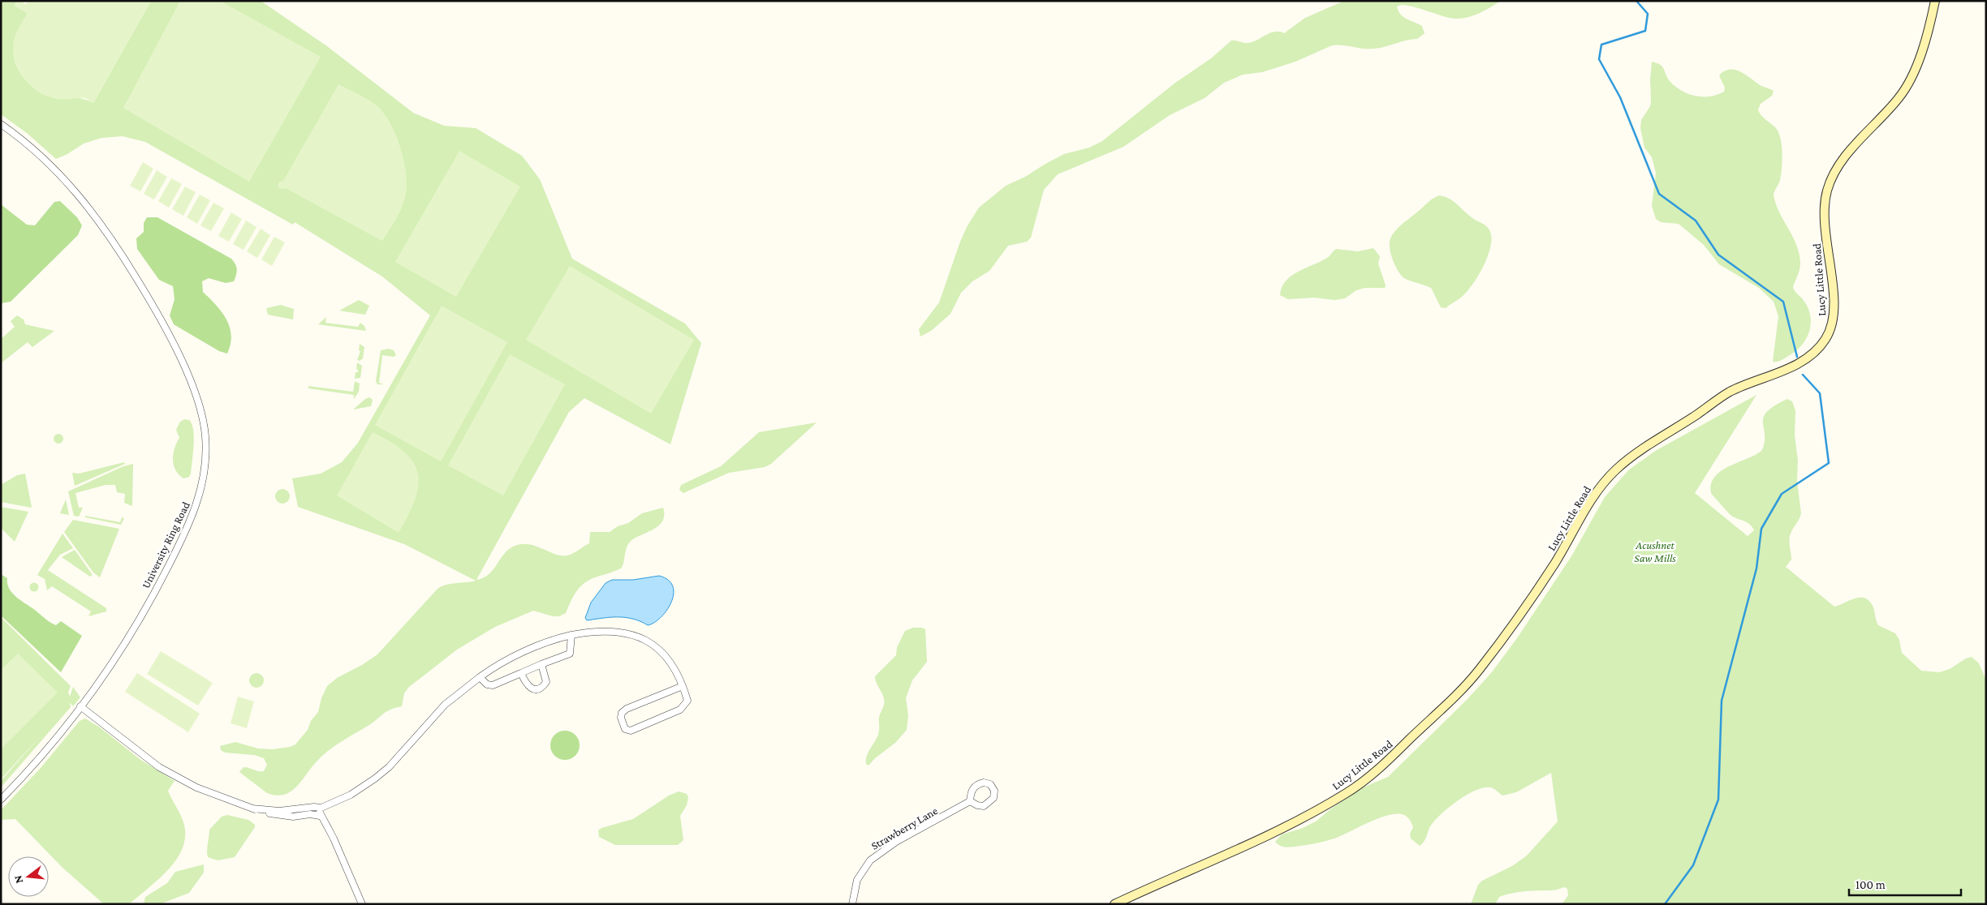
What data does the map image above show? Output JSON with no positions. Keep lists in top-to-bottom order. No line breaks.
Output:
{"streets":{"street":["Lucy Little Road","University Ring Road","Strawberry Lane"]},"parks":["Acushnet Saw Mills"],"scale_bar":"100 m","north":"left"}
